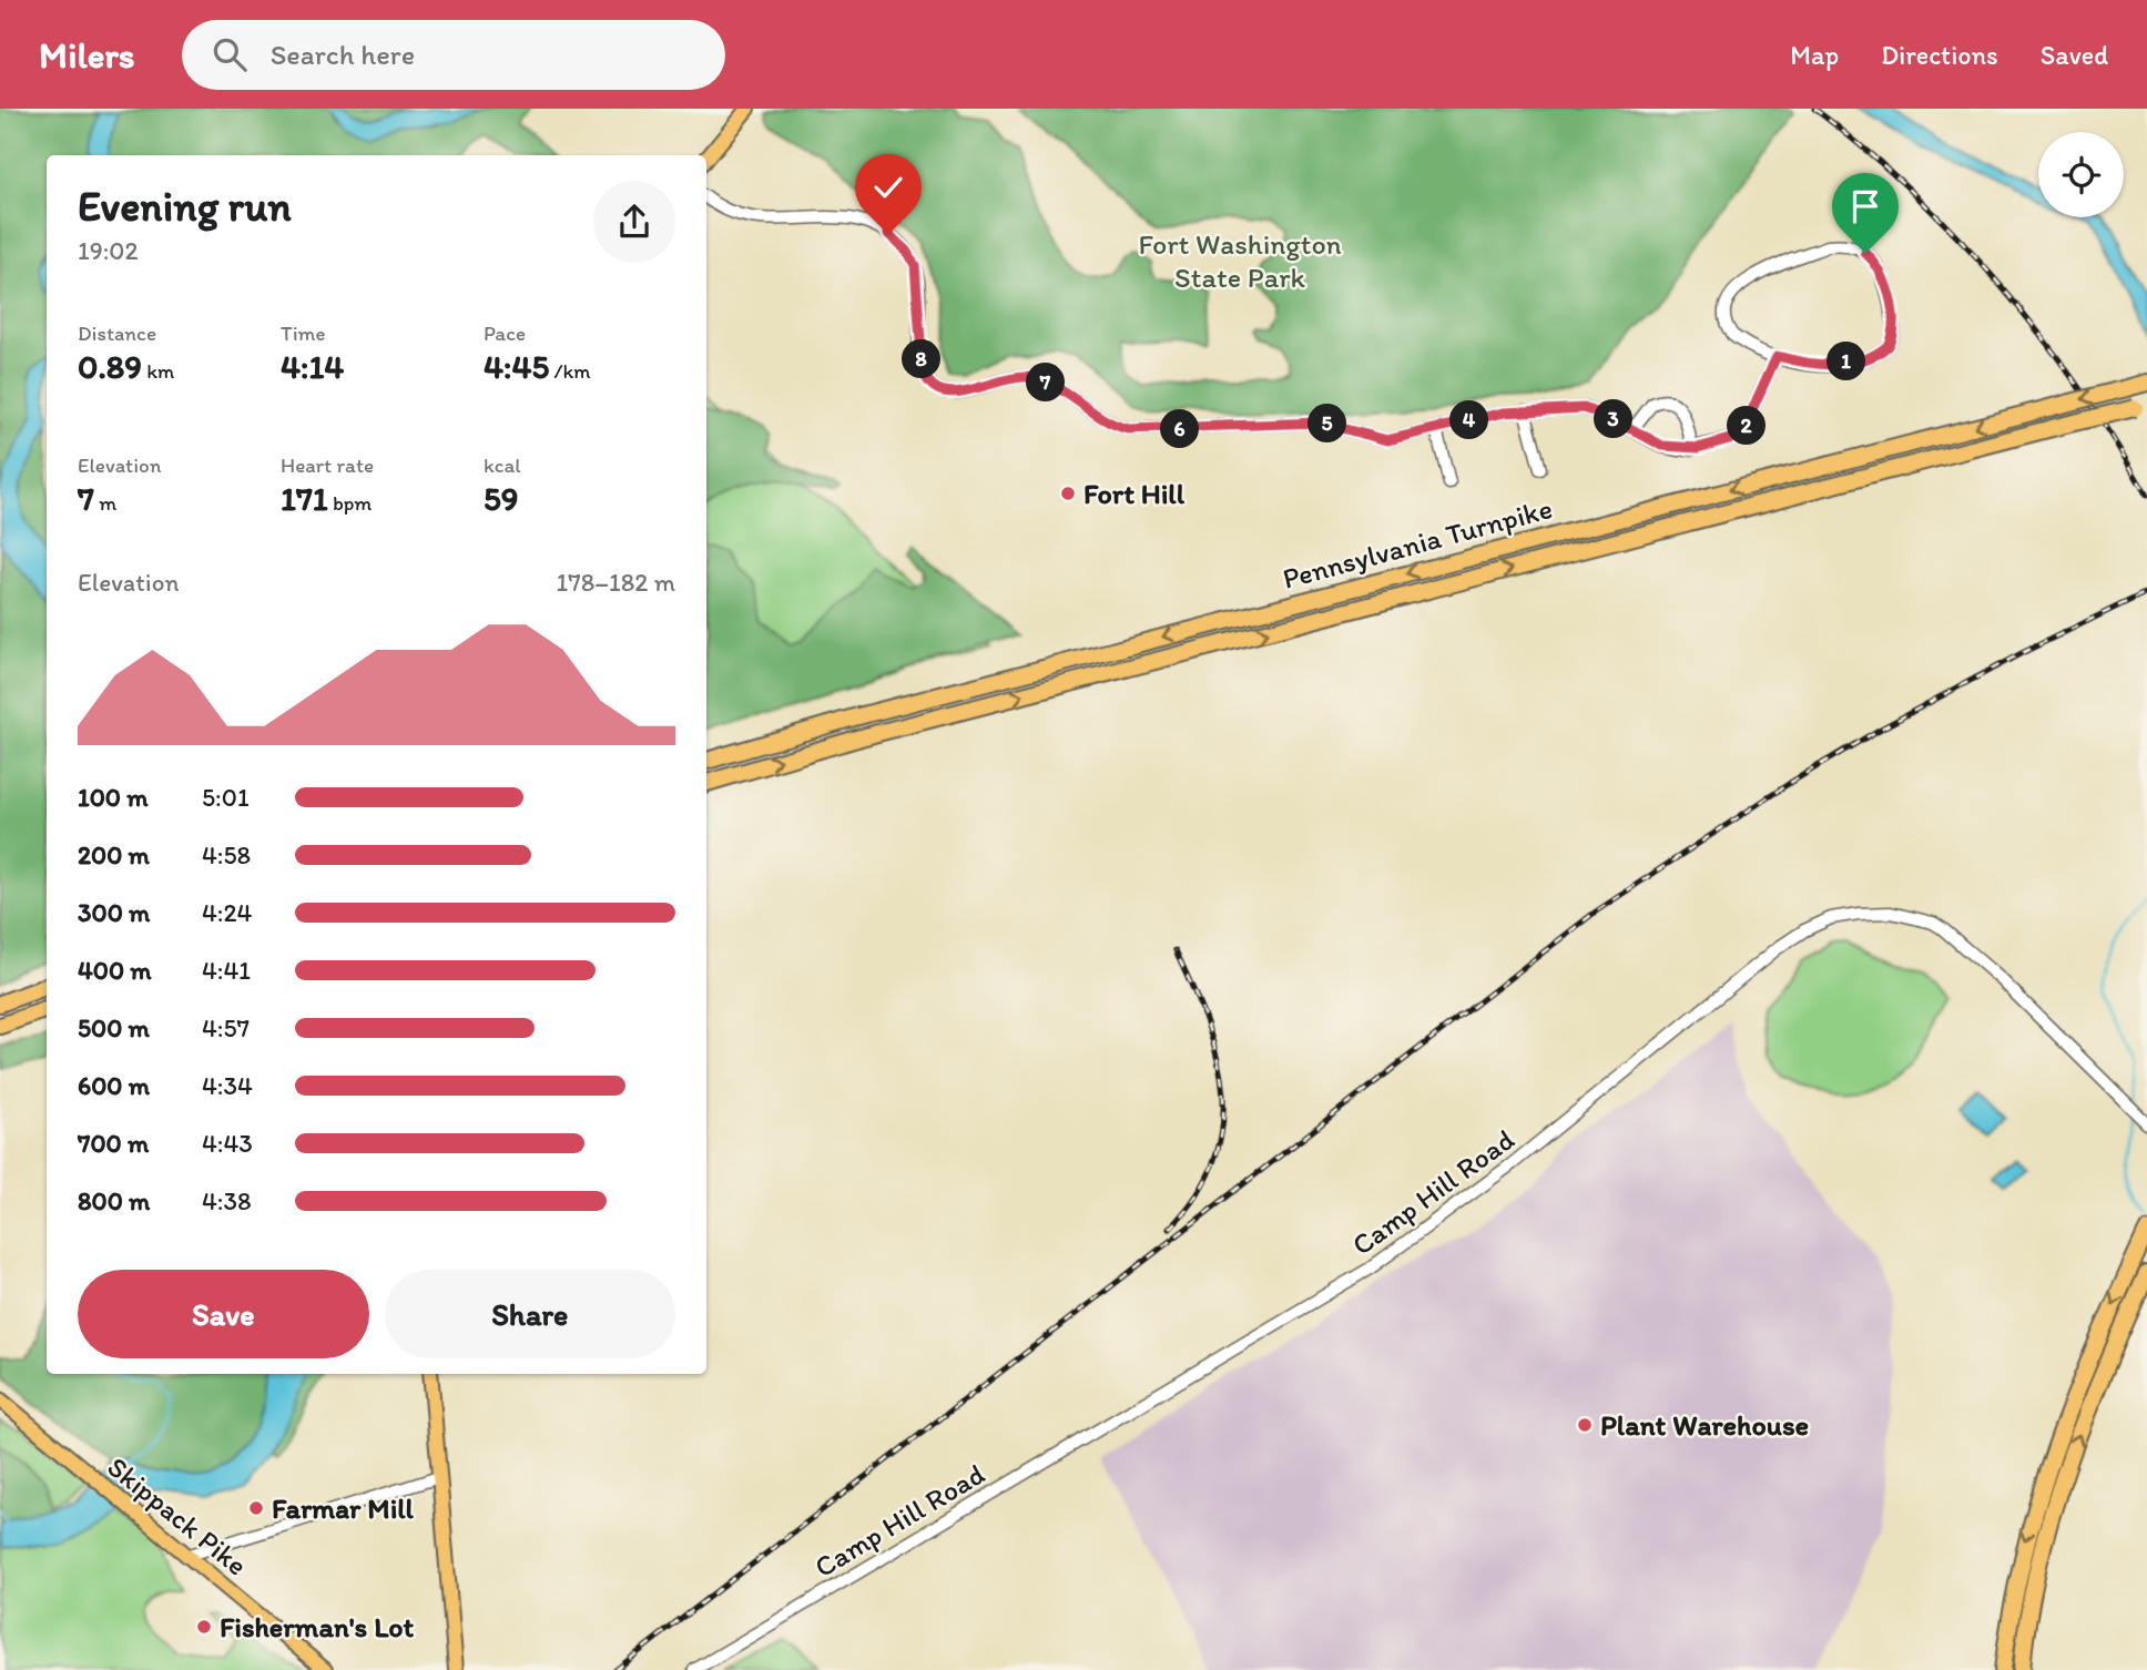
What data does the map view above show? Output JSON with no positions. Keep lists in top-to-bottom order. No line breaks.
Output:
{"streets":{"highway":["Pennsylvania Turnpike"],"main road":["Skippack Pike"],"street":["Camp Hill Road"]},"parks":["Fort Washington State Park"],"places":["Fort Hill","Plant Warehouse","Farmar Mill","Fisherman's Lot"],"page":{"header":"Milers","search":"Search here","nav":["Map","Directions","Saved"],"heading":["Evening run","19:02"],"stats":[["Distance","0.89 km"],["Time","4:14"],["Pace","4:45 /km"],["Elevation","7 m"],["Heart rate","171 bpm"],["kcal","59"]],"pins":["8","1","7","3","4","5","2","6"],"chart":["Elevation","178–182 m"],"list":[{"name":"100 m","note":"5:01"},{"name":"200 m","note":"4:58"},{"name":"300 m","note":"4:24"},{"name":"400 m","note":"4:41"},{"name":"500 m","note":"4:57"},{"name":"600 m","note":"4:34"},{"name":"700 m","note":"4:43"},{"name":"800 m","note":"4:38"}],"buttons":["Save","Share"]}}
